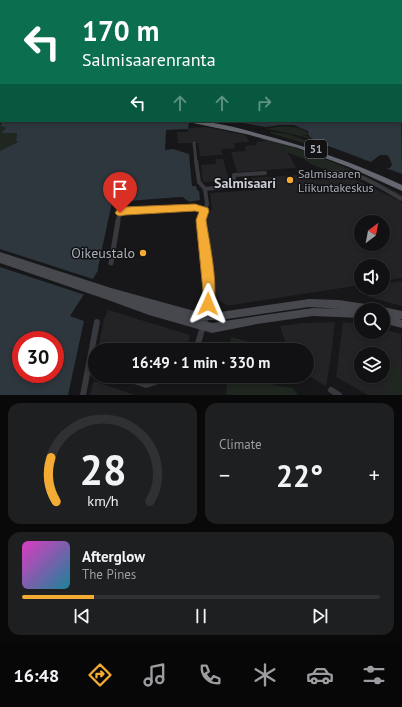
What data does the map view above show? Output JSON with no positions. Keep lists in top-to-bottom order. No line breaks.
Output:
{"streets":{"highway":["51"]},"districts":["Salmisaari"],"places":["Salmisaaren Liikuntakeskus","Oikeustalo"],"north":"top right","page":{"turn":["170 m","Salmisaarenranta"],"limit":"30","trip":"16:49 · 1 min · 330 m","tile":"Climate","heat":["−","22°","+"],"song":["Afterglow","The Pines"],"tabs":"16:48","gauge":["28","km/h"]}}
